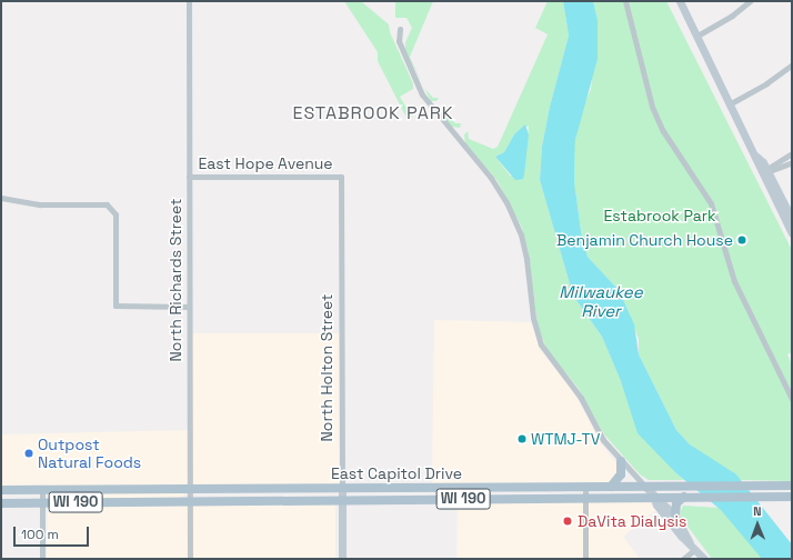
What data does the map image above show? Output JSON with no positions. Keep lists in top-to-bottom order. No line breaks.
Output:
{"streets":{"main road":["East Capitol Drive","WI 190"],"street":["East Hope Avenue","North Richards Street","North Holton Street"]},"crossings":[["East Hope Avenue","North Richards Street"],["East Hope Avenue","North Holton Street"],["North Richards Street","East Capitol Drive"],["North Holton Street","East Capitol Drive"]],"districts":["ESTABROOK PARK"],"water":["Milwaukee River"],"parks":["Estabrook Park"],"places":["Benjamin Church House","WTMJ-TV","Outpost Natural Foods","DaVita Dialysis"],"scale_bar":"100 m","north":"top"}
